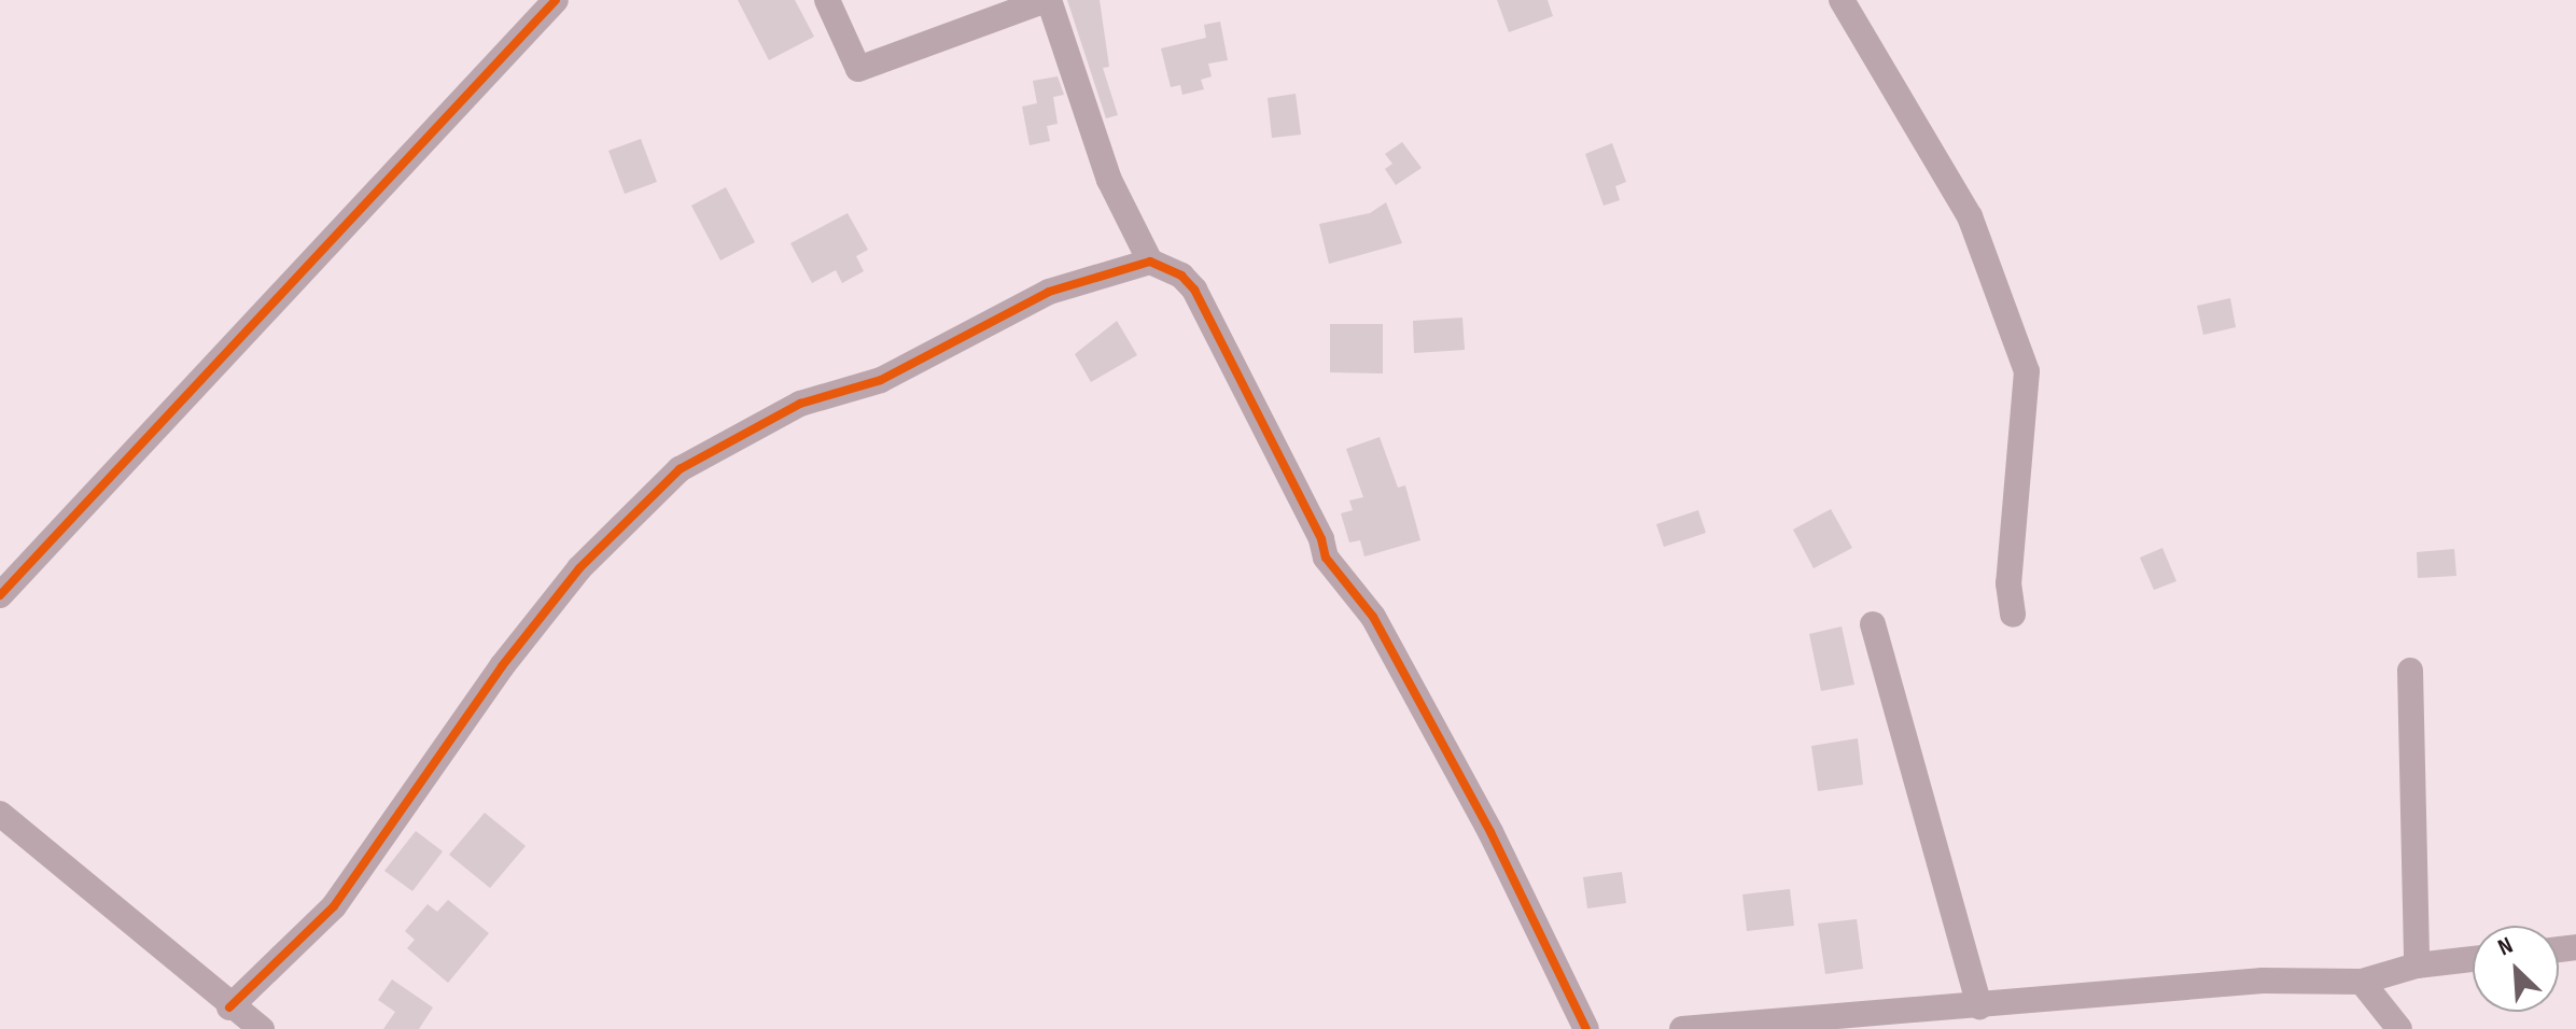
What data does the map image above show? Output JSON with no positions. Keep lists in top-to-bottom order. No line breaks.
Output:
{"north":"top left"}
